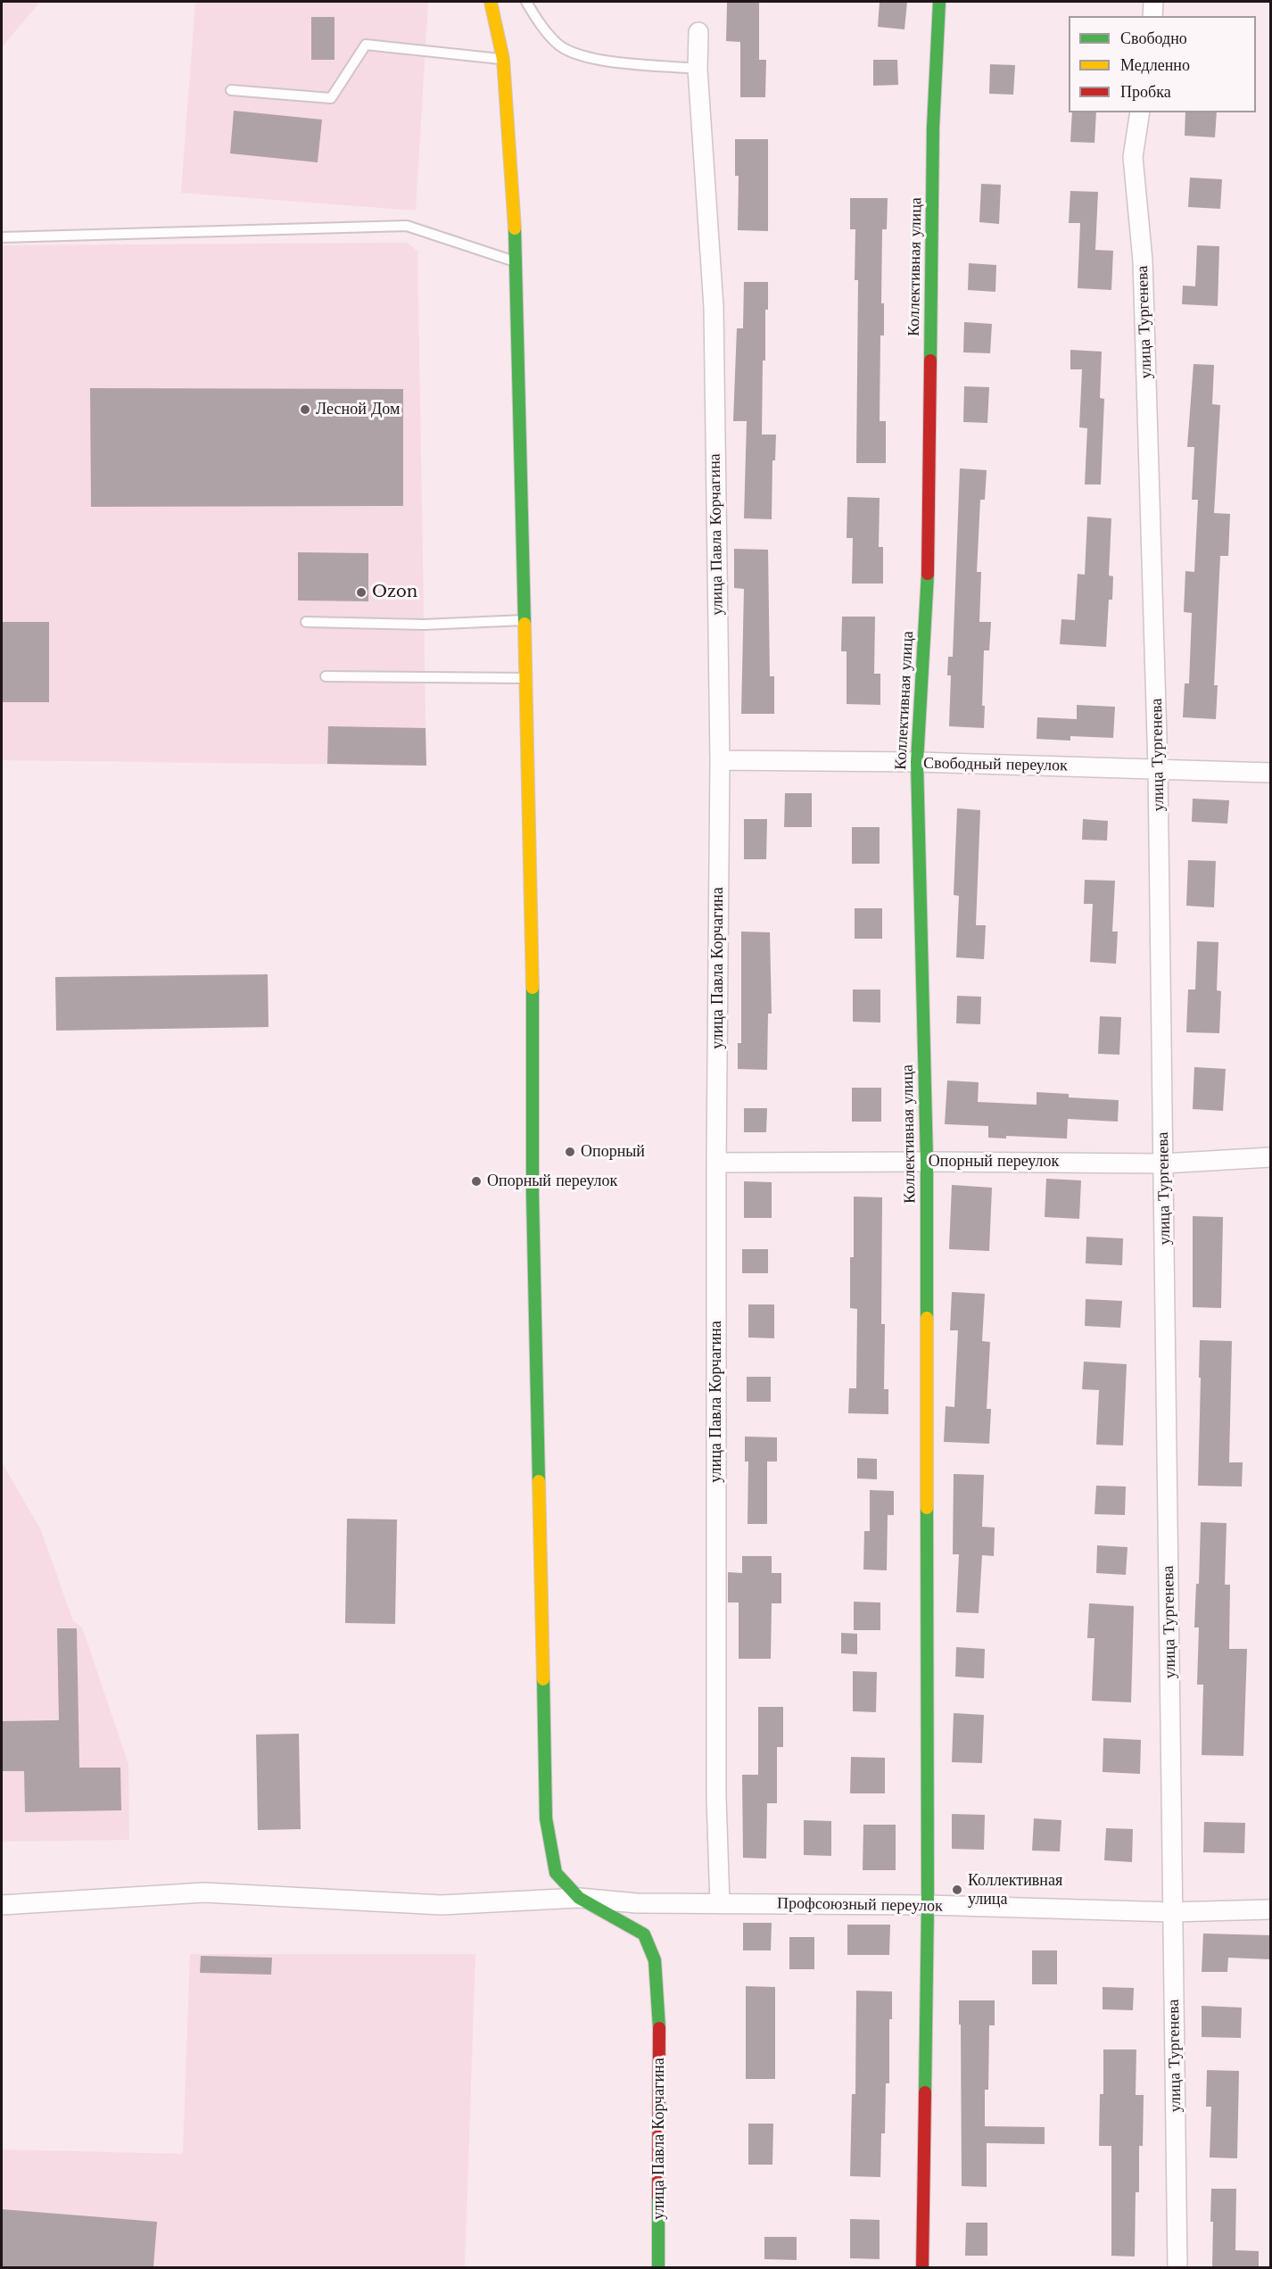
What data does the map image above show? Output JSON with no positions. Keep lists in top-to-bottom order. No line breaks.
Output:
{"streets":{"street":["Коллективная улица","улица Тургенева","улица Павла Корчагина","Свободный переулок","Опорный переулок","Профсоюзный переулок"]},"crossings":[["Коллективная улица","Свободный переулок"],["Коллективная улица","Опорный переулок"],["Коллективная улица","Профсоюзный переулок"],["улица Тургенева","Свободный переулок"],["улица Тургенева","Опорный переулок"],["улица Тургенева","Профсоюзный переулок"],["улица Павла Корчагина","Свободный переулок"],["улица Павла Корчагина","Опорный переулок"],["улица Павла Корчагина","Профсоюзный переулок"]],"places":["Лесной Дом","Ozon","Опорный","Опорный переулок","Коллективная улица"],"legend":["Свободно","Медленно","Пробка"]}
